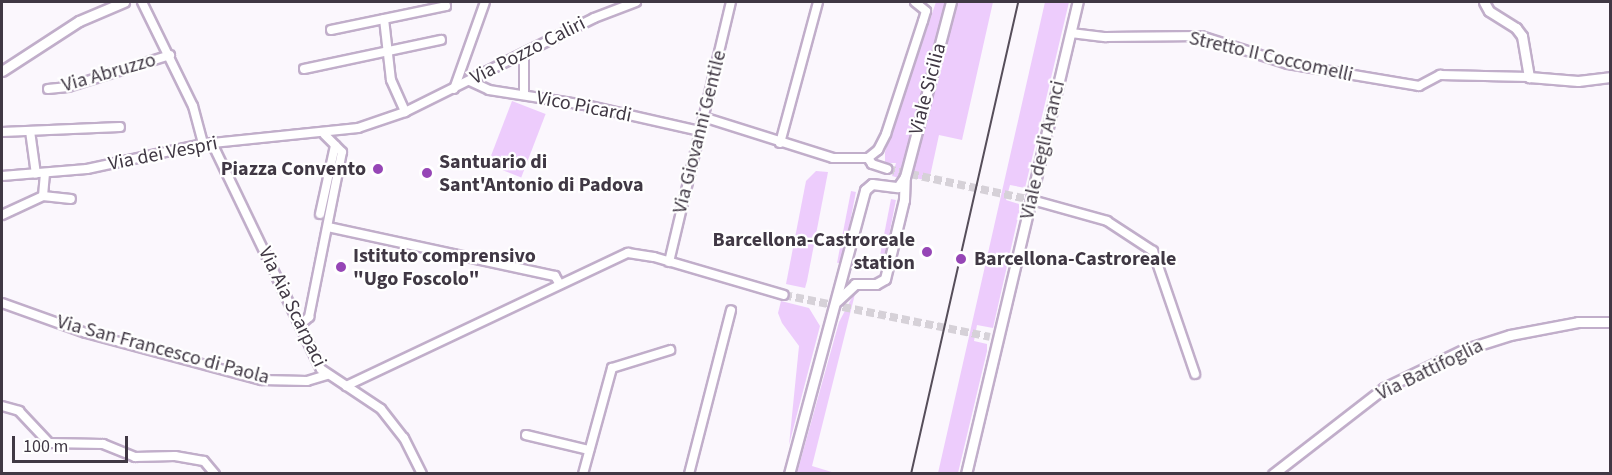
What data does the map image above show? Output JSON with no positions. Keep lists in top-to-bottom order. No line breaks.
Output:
{"streets":{"street":["Via Pozzo Caliri","Stretto II Coccomelli","Via Abruzzo","Viale Sicilia","Vico Picardi","Via Giovanni Gentile","Viale degli Aranci","Via dei Vespri","Via Aia Scarpaci","Via San Francesco di Paola","Via Battifoglia"]},"crossings":[["Via Pozzo Caliri","Vico Picardi"],["Stretto II Coccomelli","Viale degli Aranci"],["Vico Picardi","Via Giovanni Gentile"],["Via dei Vespri","Via Aia Scarpaci"],["Via Aia Scarpaci","Via San Francesco di Paola"]],"places":["Piazza Convento","Santuario di Sant'Antonio di Padova","Barcellona-Castroreale station","Barcellona-Castroreale","Istituto comprensivo \"Ugo Foscolo\""],"scale_bar":"100 m"}
